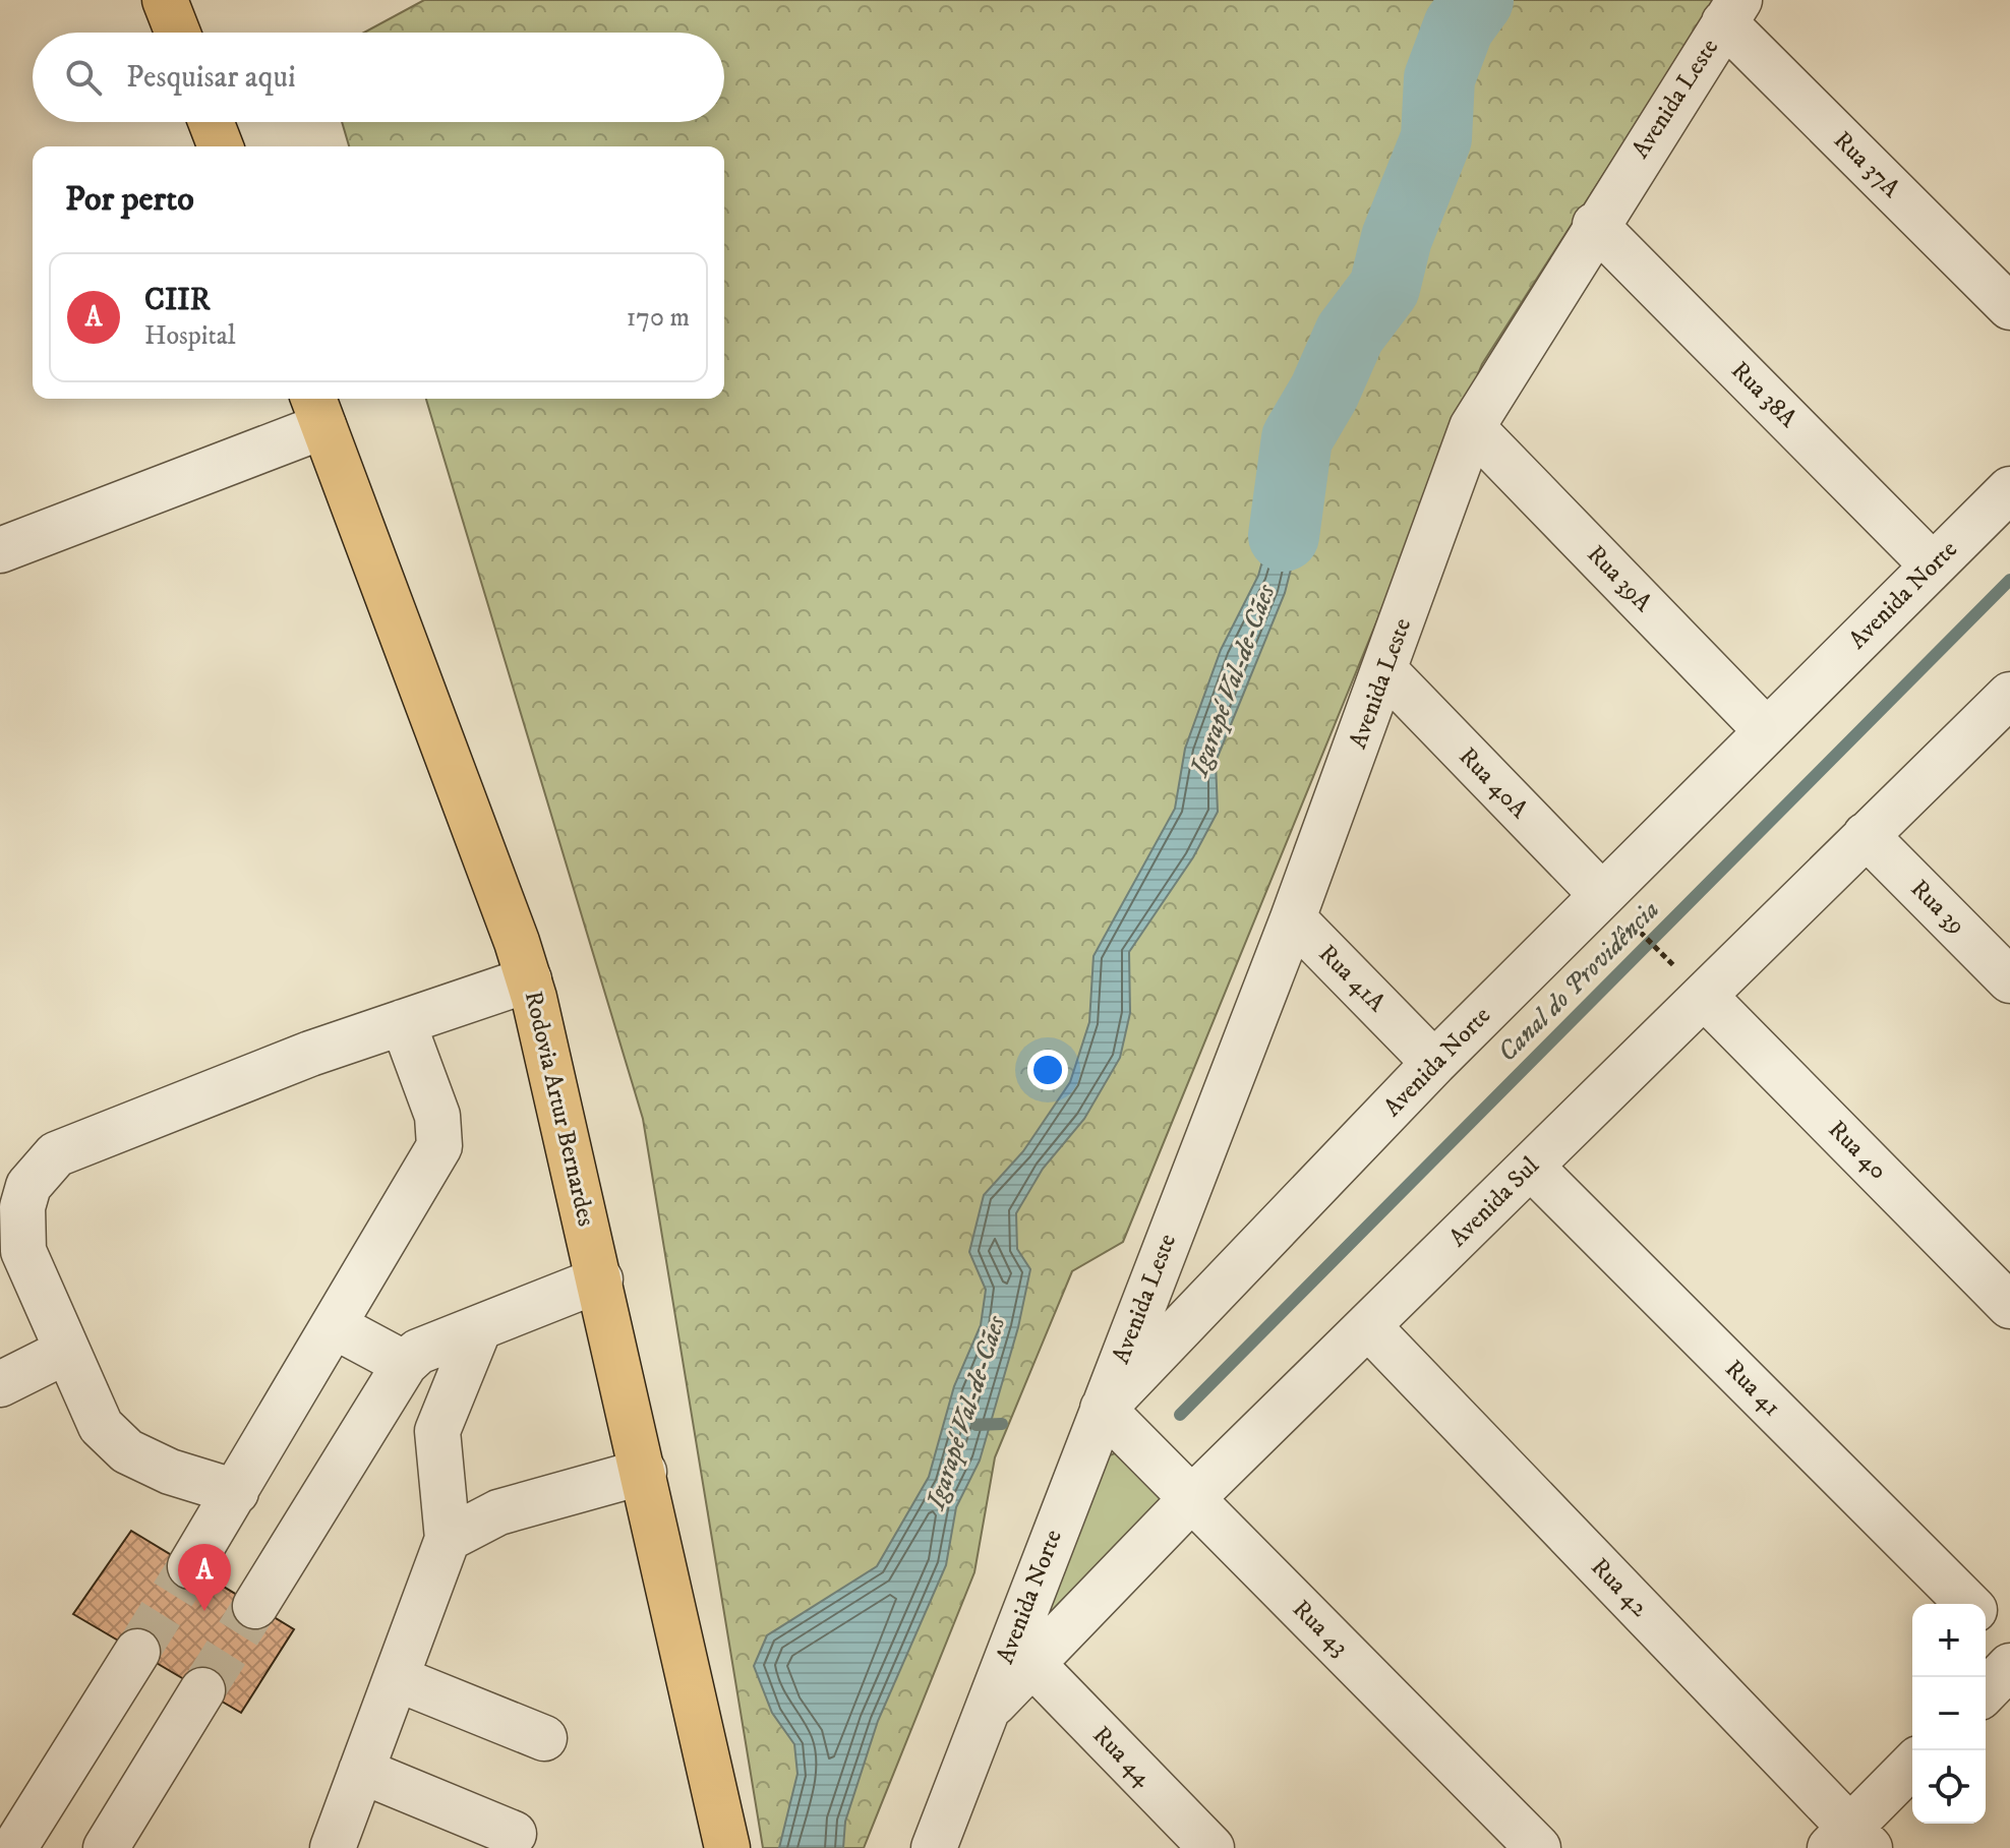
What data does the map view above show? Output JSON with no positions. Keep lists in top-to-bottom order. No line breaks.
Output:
{"streets":{"main road":["Rodovia Artur Bernardes"],"street":["Avenida Leste","Rua 37A","Rua 38A","Rua 39A","Avenida Norte","Rua 40A","Rua 39","Rua 41A","Rua 40","Avenida Sul","Rua 41","Rua 42","Rua 43","Rua 44"]},"crossings":[["Avenida Leste","Rua 37A"],["Avenida Leste","Rua 38A"],["Avenida Leste","Rua 39A"],["Avenida Leste","Avenida Norte"],["Avenida Leste","Rua 40A"],["Avenida Leste","Rua 41A"],["Avenida Leste","Rua 43"],["Rua 38A","Avenida Norte"],["Rua 39A","Avenida Norte"],["Avenida Norte","Rua 40A"],["Avenida Norte","Rua 41A"],["Avenida Norte","Avenida Sul"],["Avenida Norte","Rua 43"],["Rua 39","Avenida Sul"],["Rua 40","Avenida Sul"],["Avenida Sul","Rua 41"],["Avenida Sul","Rua 42"],["Avenida Sul","Rua 43"],["Avenida Sul","Rua 44"]],"water":["Igarapé Val-de-Cães","Canal do Providência"],"page":{"search":"Pesquisar aqui","heading":"Por perto","list":[{"mark":"A","name":"CIIR","note":"Hospital","value":"170 m"}],"pins":"A","map_buttons":["+","−"]}}
